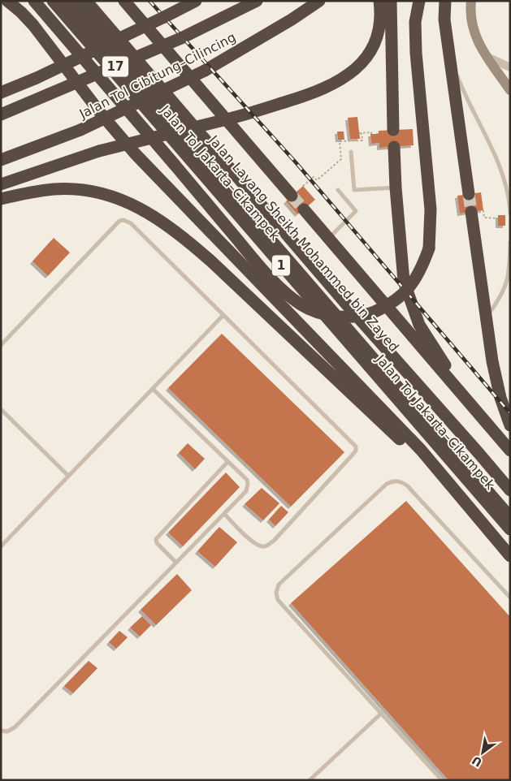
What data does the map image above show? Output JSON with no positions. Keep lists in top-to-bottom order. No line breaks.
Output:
{"streets":{"highway":["17","Jalan Tol Cibitung–Cilincing","Jalan Tol Jakarta–Cikampek","Jalan Layang Sheikh Mohammed bin Zayed","1"]},"north":"bottom left"}
